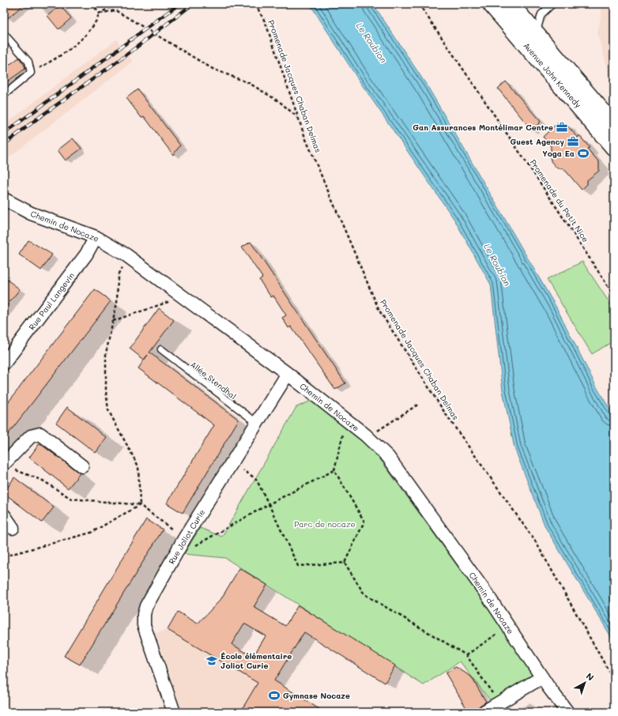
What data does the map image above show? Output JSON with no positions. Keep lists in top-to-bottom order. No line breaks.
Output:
{"streets":{"main road":["Avenue John Kennedy"],"street":["Chemin de Nocaze","Rue Paul Langevin","Rue Joliot Curie"],"lane":["Allée Stendhal"],"path":["Promenade Jacques Chaban Delmas","Promenade du Petit Nice"]},"crossings":[["Chemin de Nocaze","Rue Paul Langevin"],["Chemin de Nocaze","Rue Joliot Curie"],["Allée Stendhal","Rue Joliot Curie"]],"water":["Le Roubion"],"parks":["Parc de nocaze"],"places":{"office":["Gan Assurances Montélimar Centre","Guest Agency"],"sports":["Yoga Ea","Gymnase Nocaze"],"school or university":["École élémentaire Joliot Curie"]},"north":"top right"}
